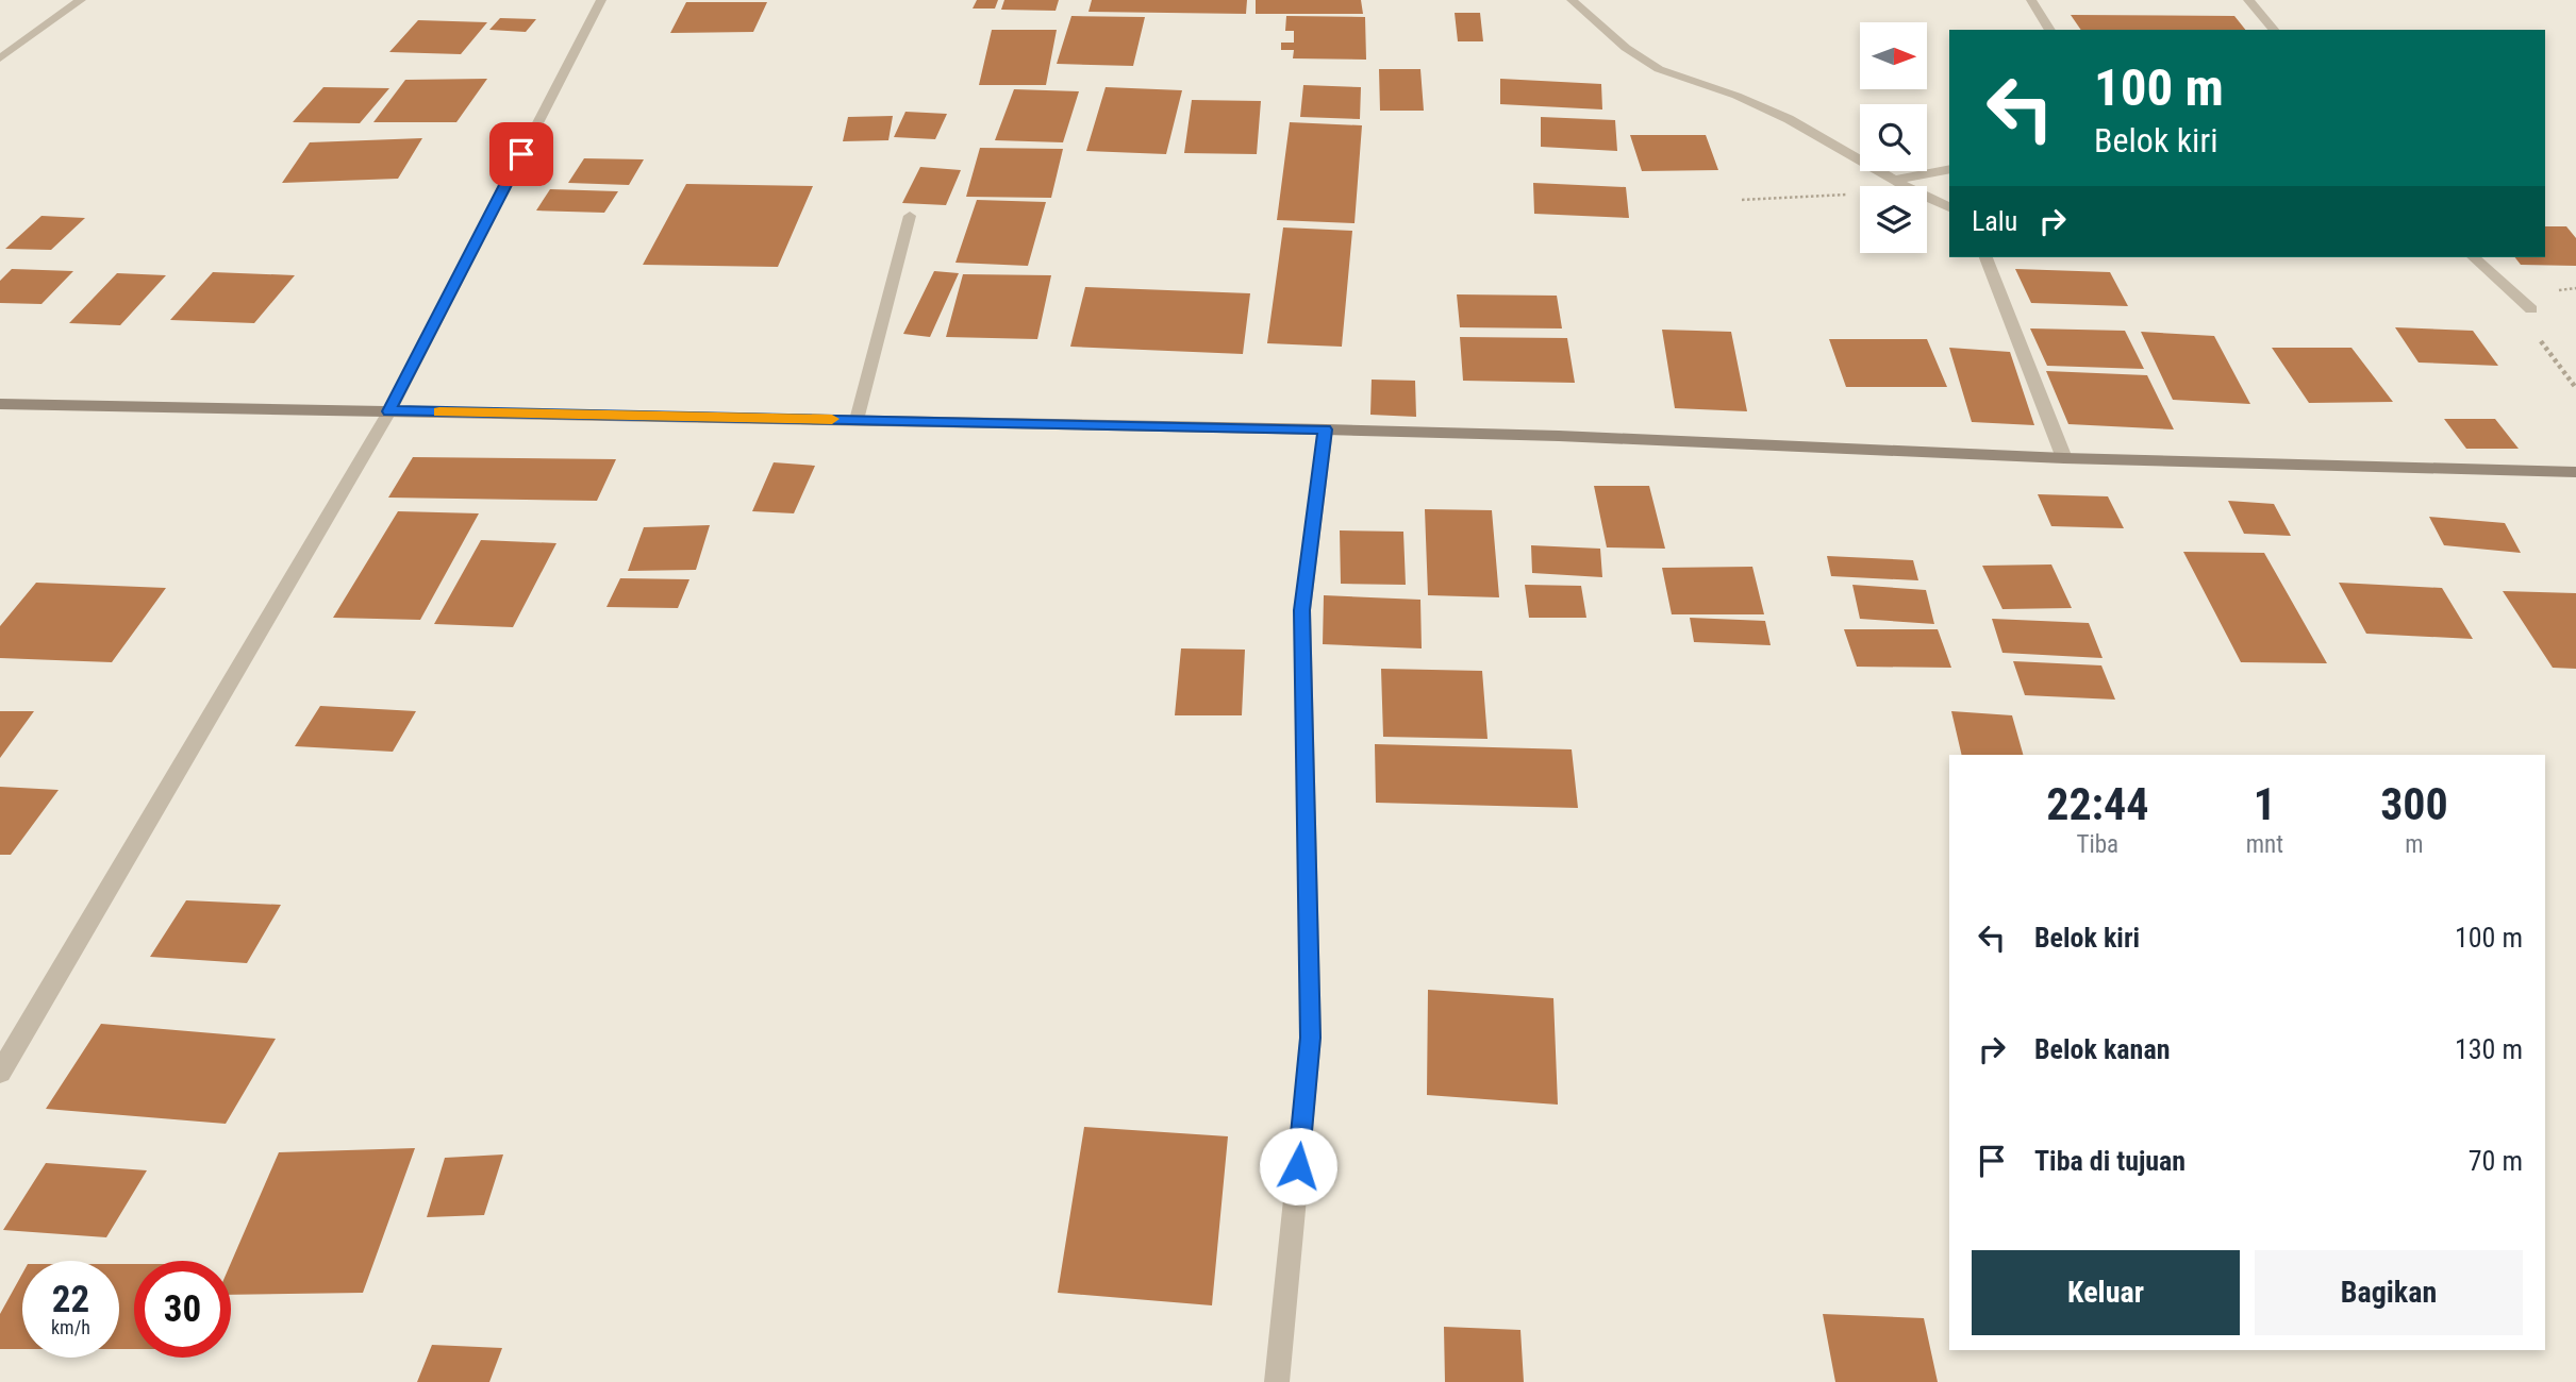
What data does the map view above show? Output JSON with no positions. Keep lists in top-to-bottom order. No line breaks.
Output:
{"north":"right","page":{"turn":["100 m","Belok kiri"],"then":"Lalu","eta":["22:44","Tiba","1","mnt","300","m"],"list":[{"name":"Belok kiri","value":"100 m"},{"name":"Belok kanan","value":"130 m"},{"name":"Tiba di tujuan","value":"70 m"}],"buttons":["Keluar","Bagikan"],"speed":"22 km/h","limit":"30"}}
